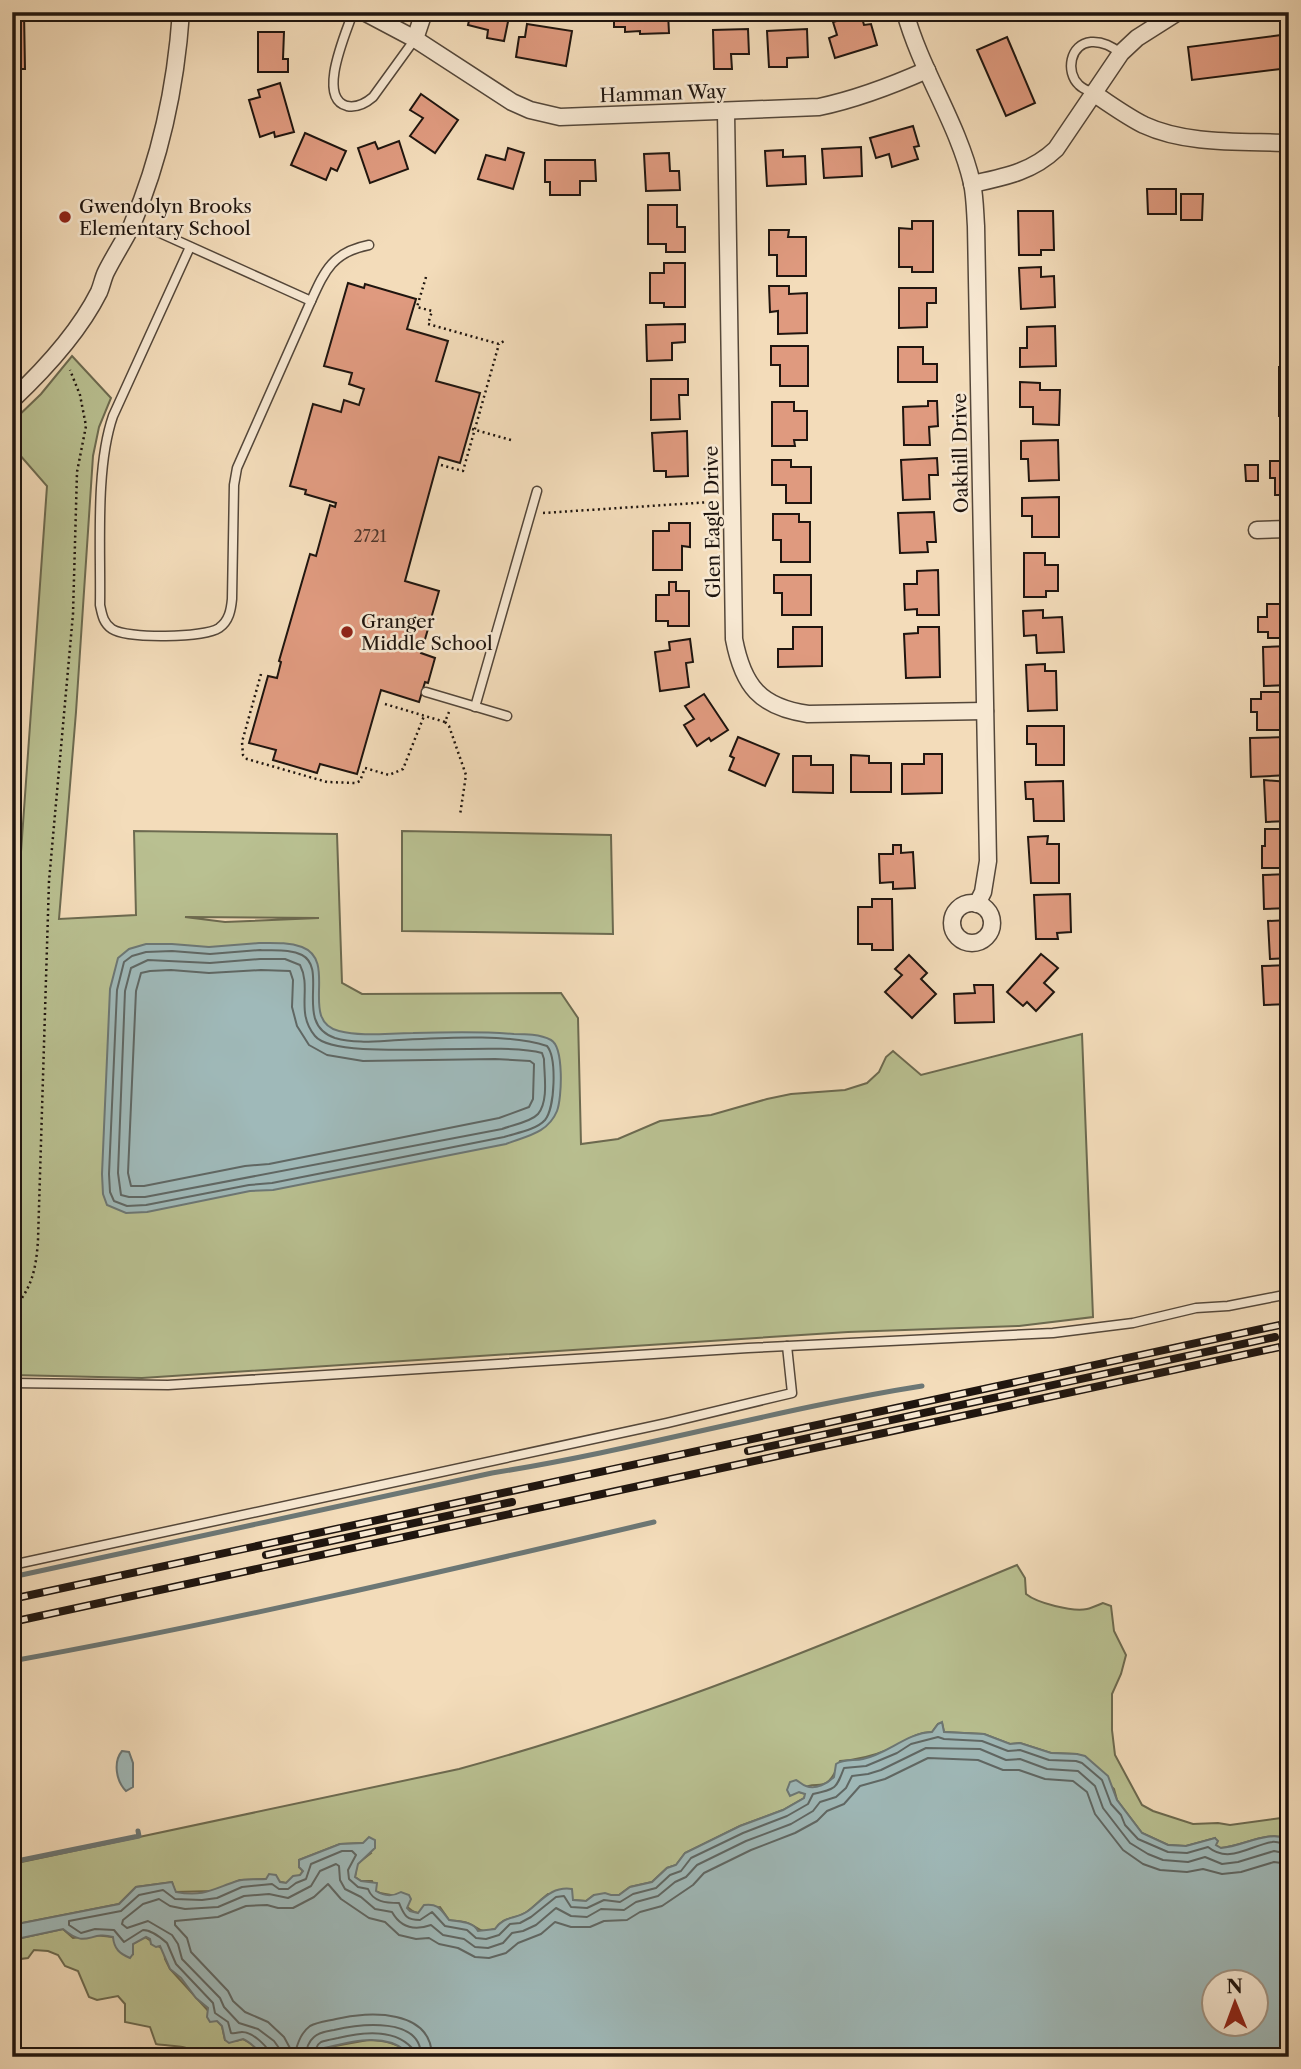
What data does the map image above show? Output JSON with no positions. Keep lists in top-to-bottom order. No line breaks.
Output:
{"streets":{"street":["Hamman Way","Oakhill Drive","Glen Eagle Drive"]},"crossings":[["Hamman Way","Oakhill Drive"],["Hamman Way","Glen Eagle Drive"],["Oakhill Drive","Glen Eagle Drive"]],"places":["Gwendolyn Brooks Elementary School","Granger Middle School"],"house_numbers":["2721"],"north":"top"}
